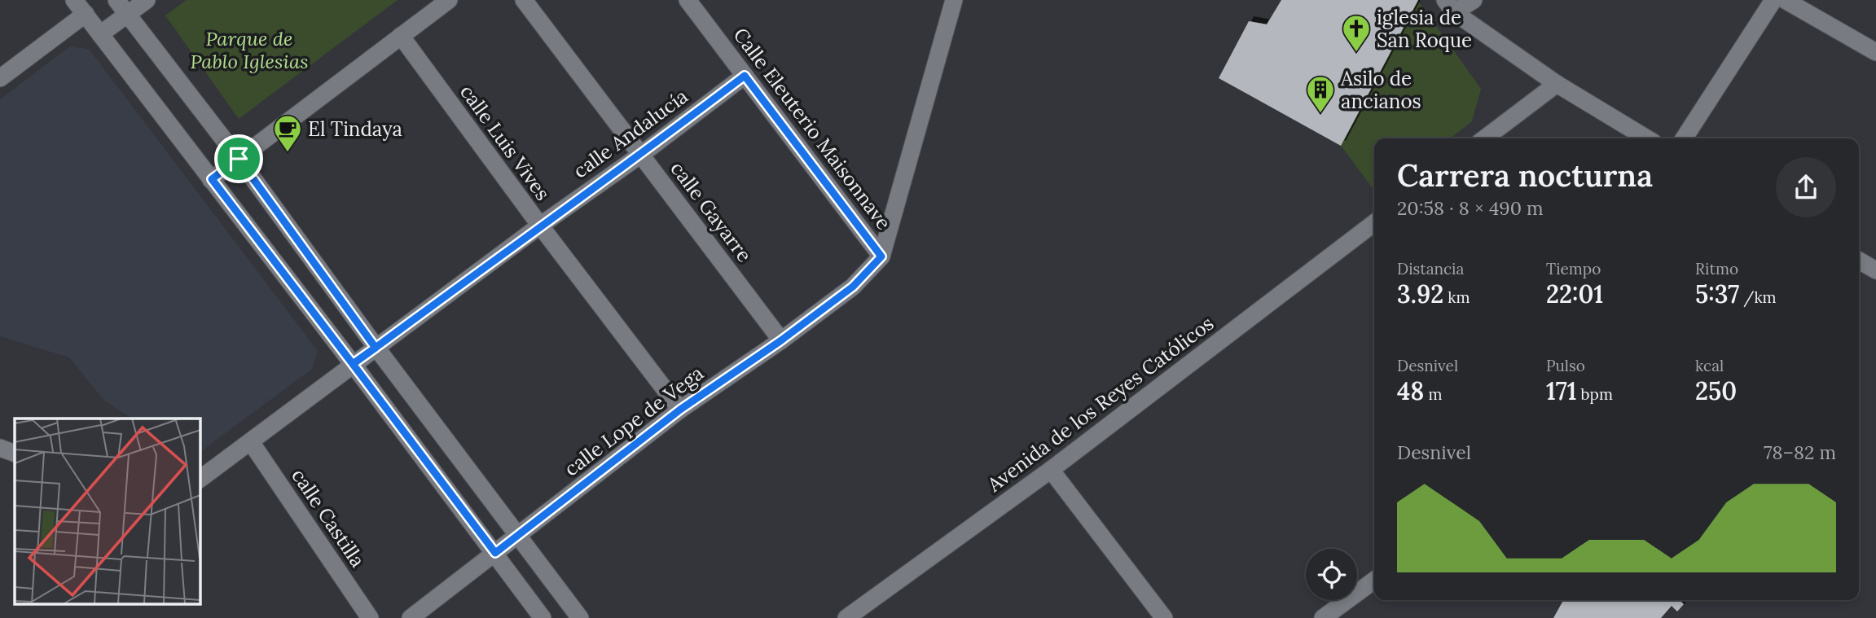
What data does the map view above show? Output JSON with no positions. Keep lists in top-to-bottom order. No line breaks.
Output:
{"streets":{"street":["Calle Eleuterio Maisonnave","calle Andalucía","calle Luis Vives","calle Gayarre","Avenida de los Reyes Católicos","calle Lope de Vega","calle Castilla"]},"crossings":[["Calle Eleuterio Maisonnave","calle Andalucía"],["Calle Eleuterio Maisonnave","calle Lope de Vega"],["calle Andalucía","calle Luis Vives"],["calle Andalucía","calle Gayarre"],["calle Andalucía","calle Castilla"],["calle Luis Vives","calle Lope de Vega"],["calle Gayarre","calle Lope de Vega"]],"parks":["Parque de Pablo Iglesias"],"places":{"church":["iglesia de San Roque"],"building":["Asilo de ancianos"],"cafe":["El Tindaya"]},"page":{"heading":["Carrera nocturna","20:58 · 8 × 490 m"],"stats":[["Distancia","3.92 km"],["Tiempo","22:01"],["Ritmo","5:37 /km"],["Desnivel","48 m"],["Pulso","171 bpm"],["kcal","250"]],"chart":["Desnivel","78–82 m"]}}
